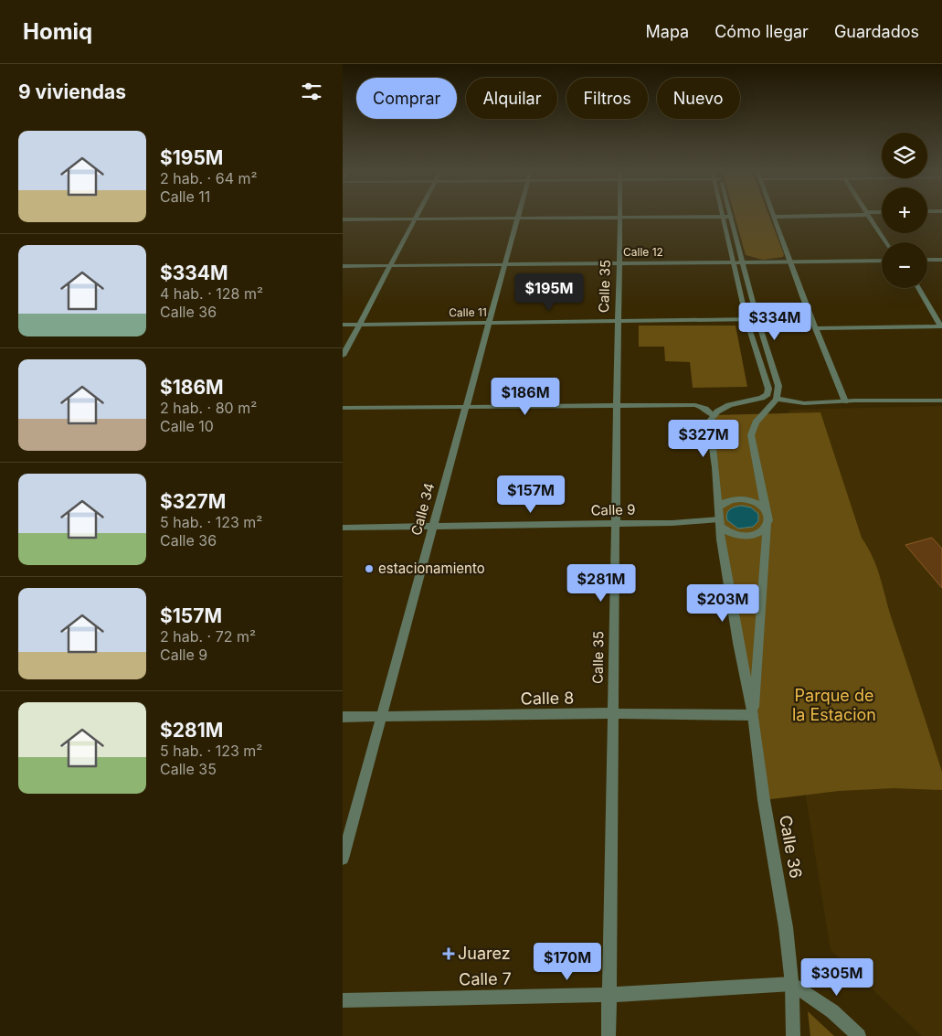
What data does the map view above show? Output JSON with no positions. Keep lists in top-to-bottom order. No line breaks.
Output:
{"streets":{"street":["Calle 12","Calle 35","Calle 11","Calle 34","Calle 9","Calle 8","Calle 36","Calle 7"]},"crossings":[["Calle 12","Calle 35"],["Calle 12","Calle 34"],["Calle 35","Calle 11"],["Calle 35","Calle 9"],["Calle 35","Calle 8"],["Calle 35","Calle 7"],["Calle 11","Calle 34"],["Calle 34","Calle 9"],["Calle 34","Calle 8"],["Calle 9","Calle 36"],["Calle 8","Calle 36"],["Calle 36","Calle 7"]],"parks":["Parque de la Estacion"],"places":{"other":["estacionamiento"],"health":["Juarez"]},"page":{"header":"Homiq","nav":["Mapa","Cómo llegar","Guardados"],"heading":"9 viviendas","chip":["Comprar","Alquilar","Filtros","Nuevo"],"list":[{"name":"$195M","note":"2 hab. · 64 m² · Calle 11"},{"name":"$334M","note":"4 hab. · 128 m² · Calle 36"},{"name":"$186M","note":"2 hab. · 80 m² · Calle 10"},{"name":"$327M","note":"5 hab. · 123 m² · Calle 36"},{"name":"$157M","note":"2 hab. · 72 m² · Calle 9"},{"name":"$281M","note":"5 hab. · 123 m² · Calle 35"}],"map_buttons":["+","−"],"price":["$195M","$334M","$186M","$327M","$157M","$281M","$203M","$170M","$305M"]}}
